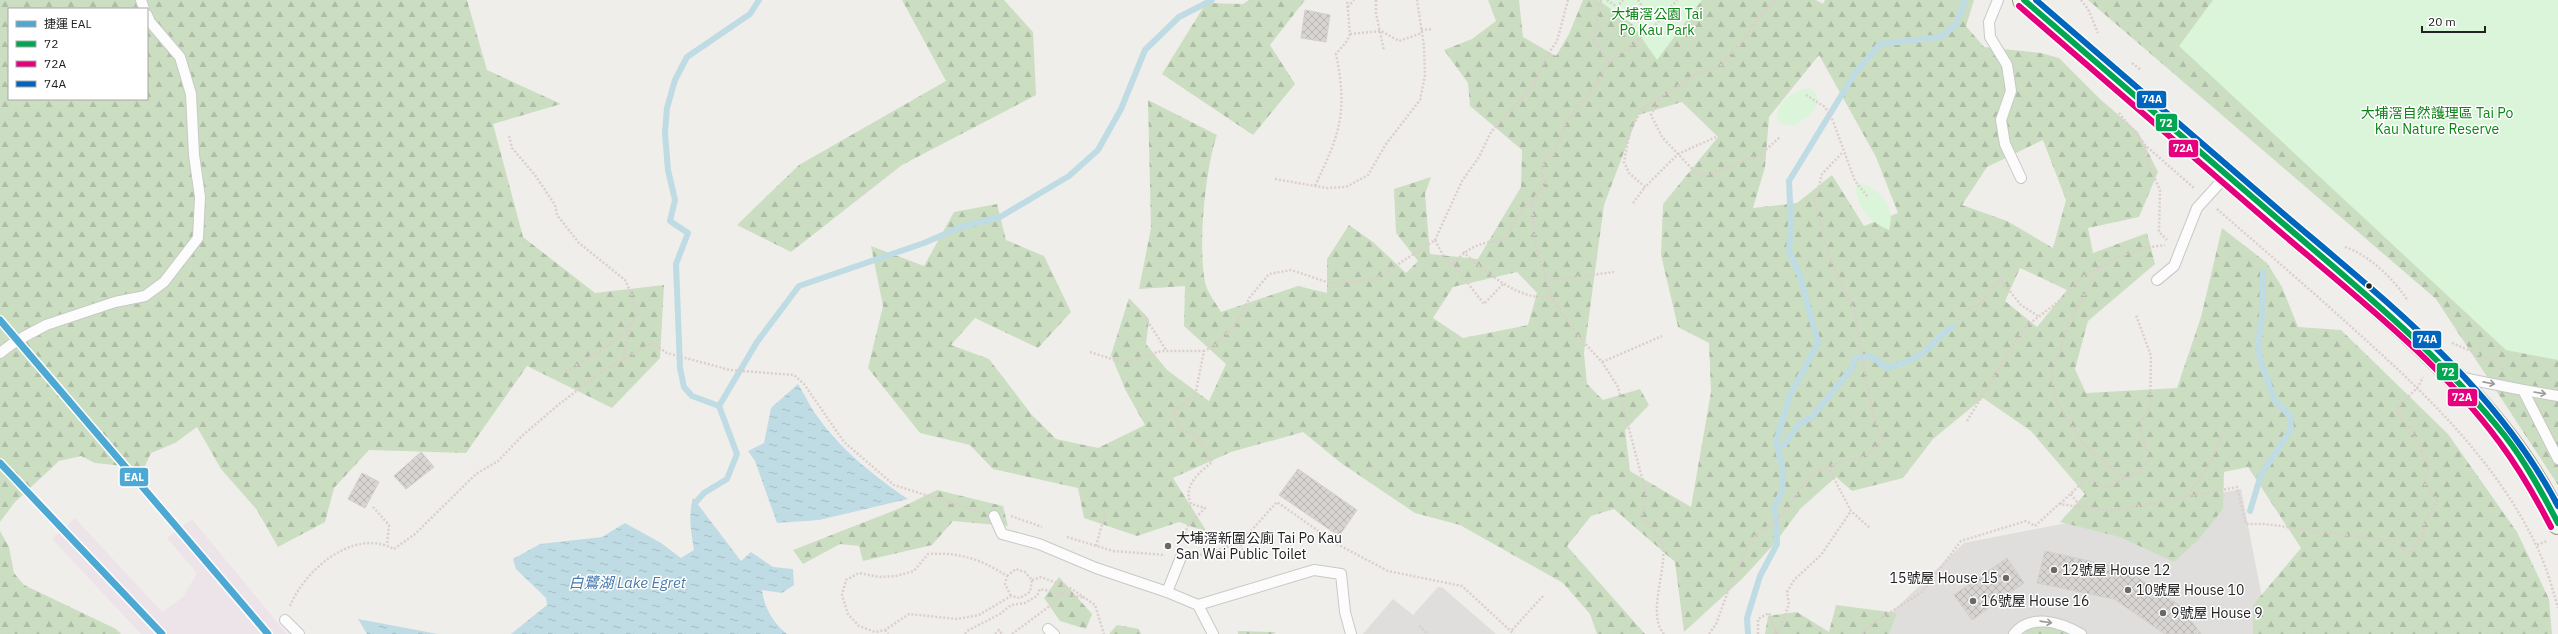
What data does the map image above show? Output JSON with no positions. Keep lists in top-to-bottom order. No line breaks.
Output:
{"water":["白鷺湖 Lake Egret"],"parks":["大埔滘公園 Tai Po Kau Park","大埔滘自然護理區 Tai Po Kau Nature Reserve"],"places":["大埔滘新圍公廁 Tai Po Kau San Wai Public Toilet","12號屋 House 12","15號屋 House 15","10號屋 House 10","16號屋 House 16","9號屋 House 9"],"lines":["transit line 72","transit line 74A","transit line 72A","metro line EAL"],"legend":["捷運 EAL","72","72A","74A"],"scale_bar":"20 m"}
